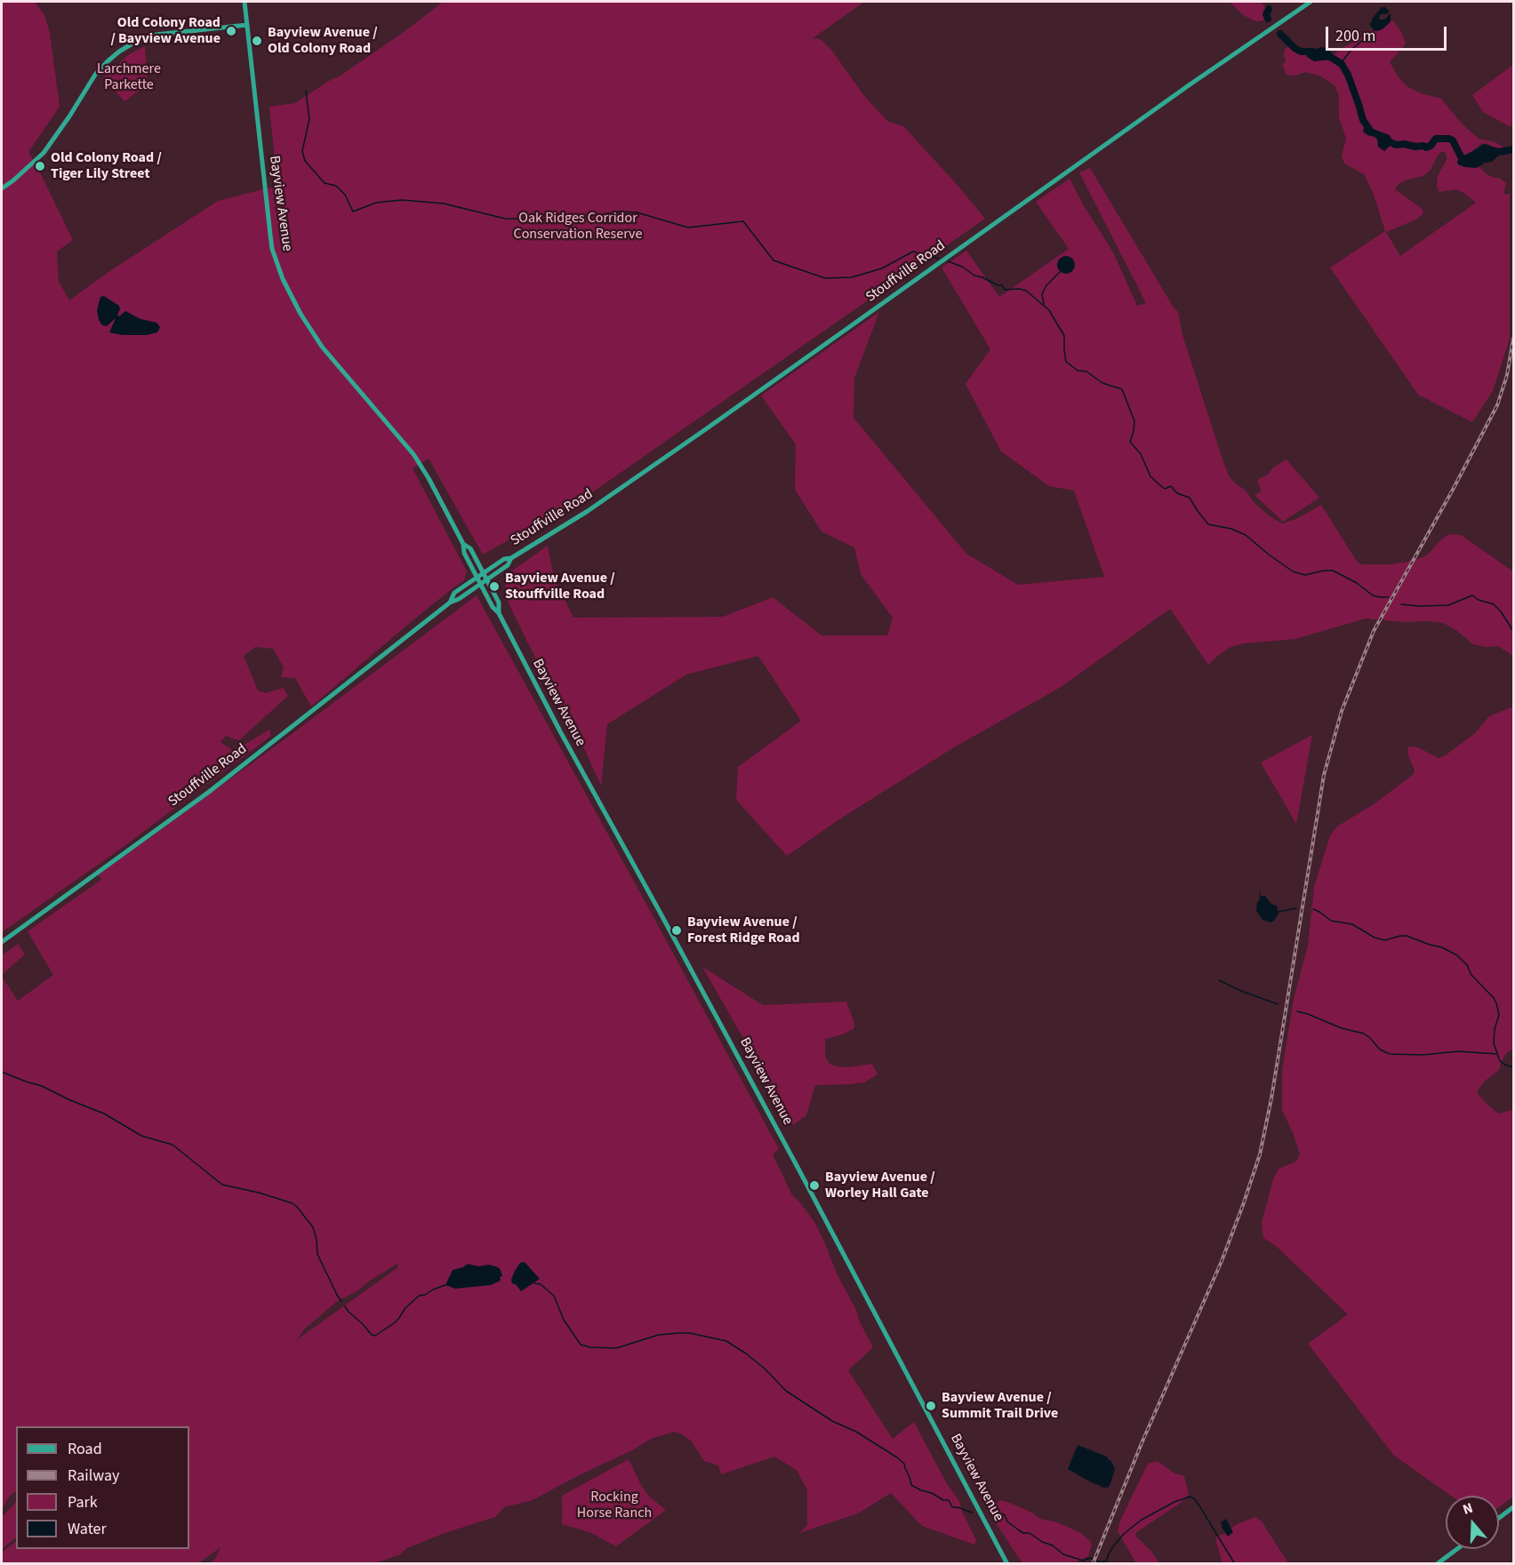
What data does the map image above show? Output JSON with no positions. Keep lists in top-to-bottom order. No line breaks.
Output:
{"streets":{"main road":["Bayview Avenue","Stouffville Road"]},"crossings":[["Bayview Avenue","Stouffville Road"]],"parks":["Larchmere Parkette","Oak Ridges Corridor Conservation Reserve","Rocking Horse Ranch"],"places":["Old Colony Road / Bayview Avenue","Bayview Avenue / Old Colony Road","Old Colony Road / Tiger Lily Street","Bayview Avenue / Stouffville Road","Bayview Avenue / Forest Ridge Road","Bayview Avenue / Worley Hall Gate","Bayview Avenue / Summit Trail Drive"],"legend":["Road","Railway","Park","Water"],"scale_bar":"200 m","north":"top"}
